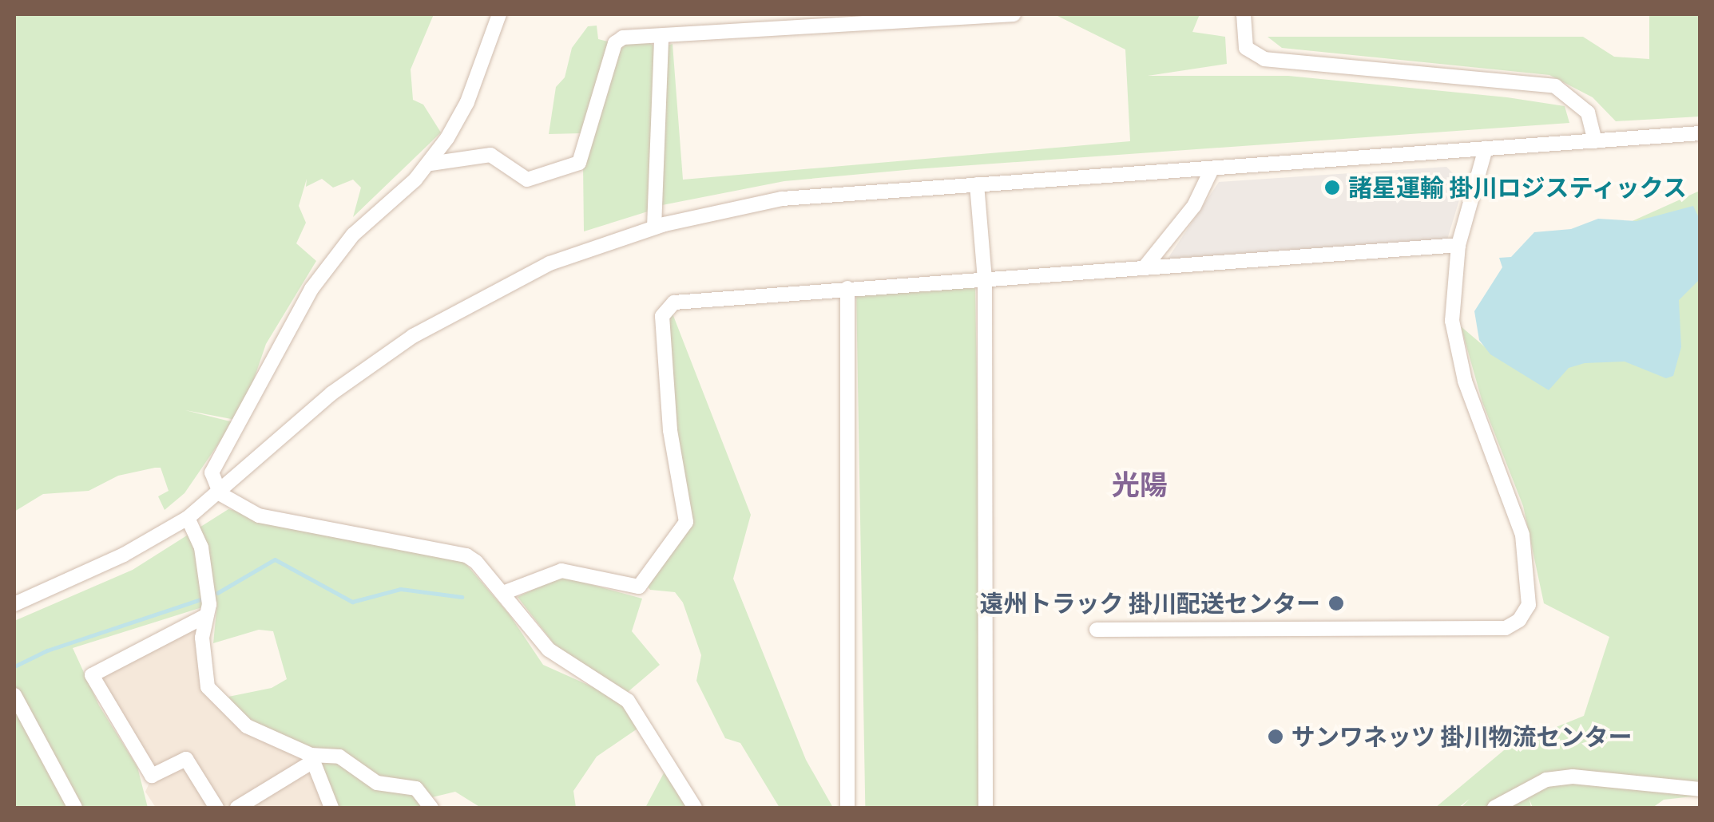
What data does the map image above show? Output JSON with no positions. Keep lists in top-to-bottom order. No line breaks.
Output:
{"districts":["光陽"],"places":["諸星運輸 掛川ロジスティックス","遠州トラック 掛川配送センター","サンワネッツ 掛川物流センター"]}
